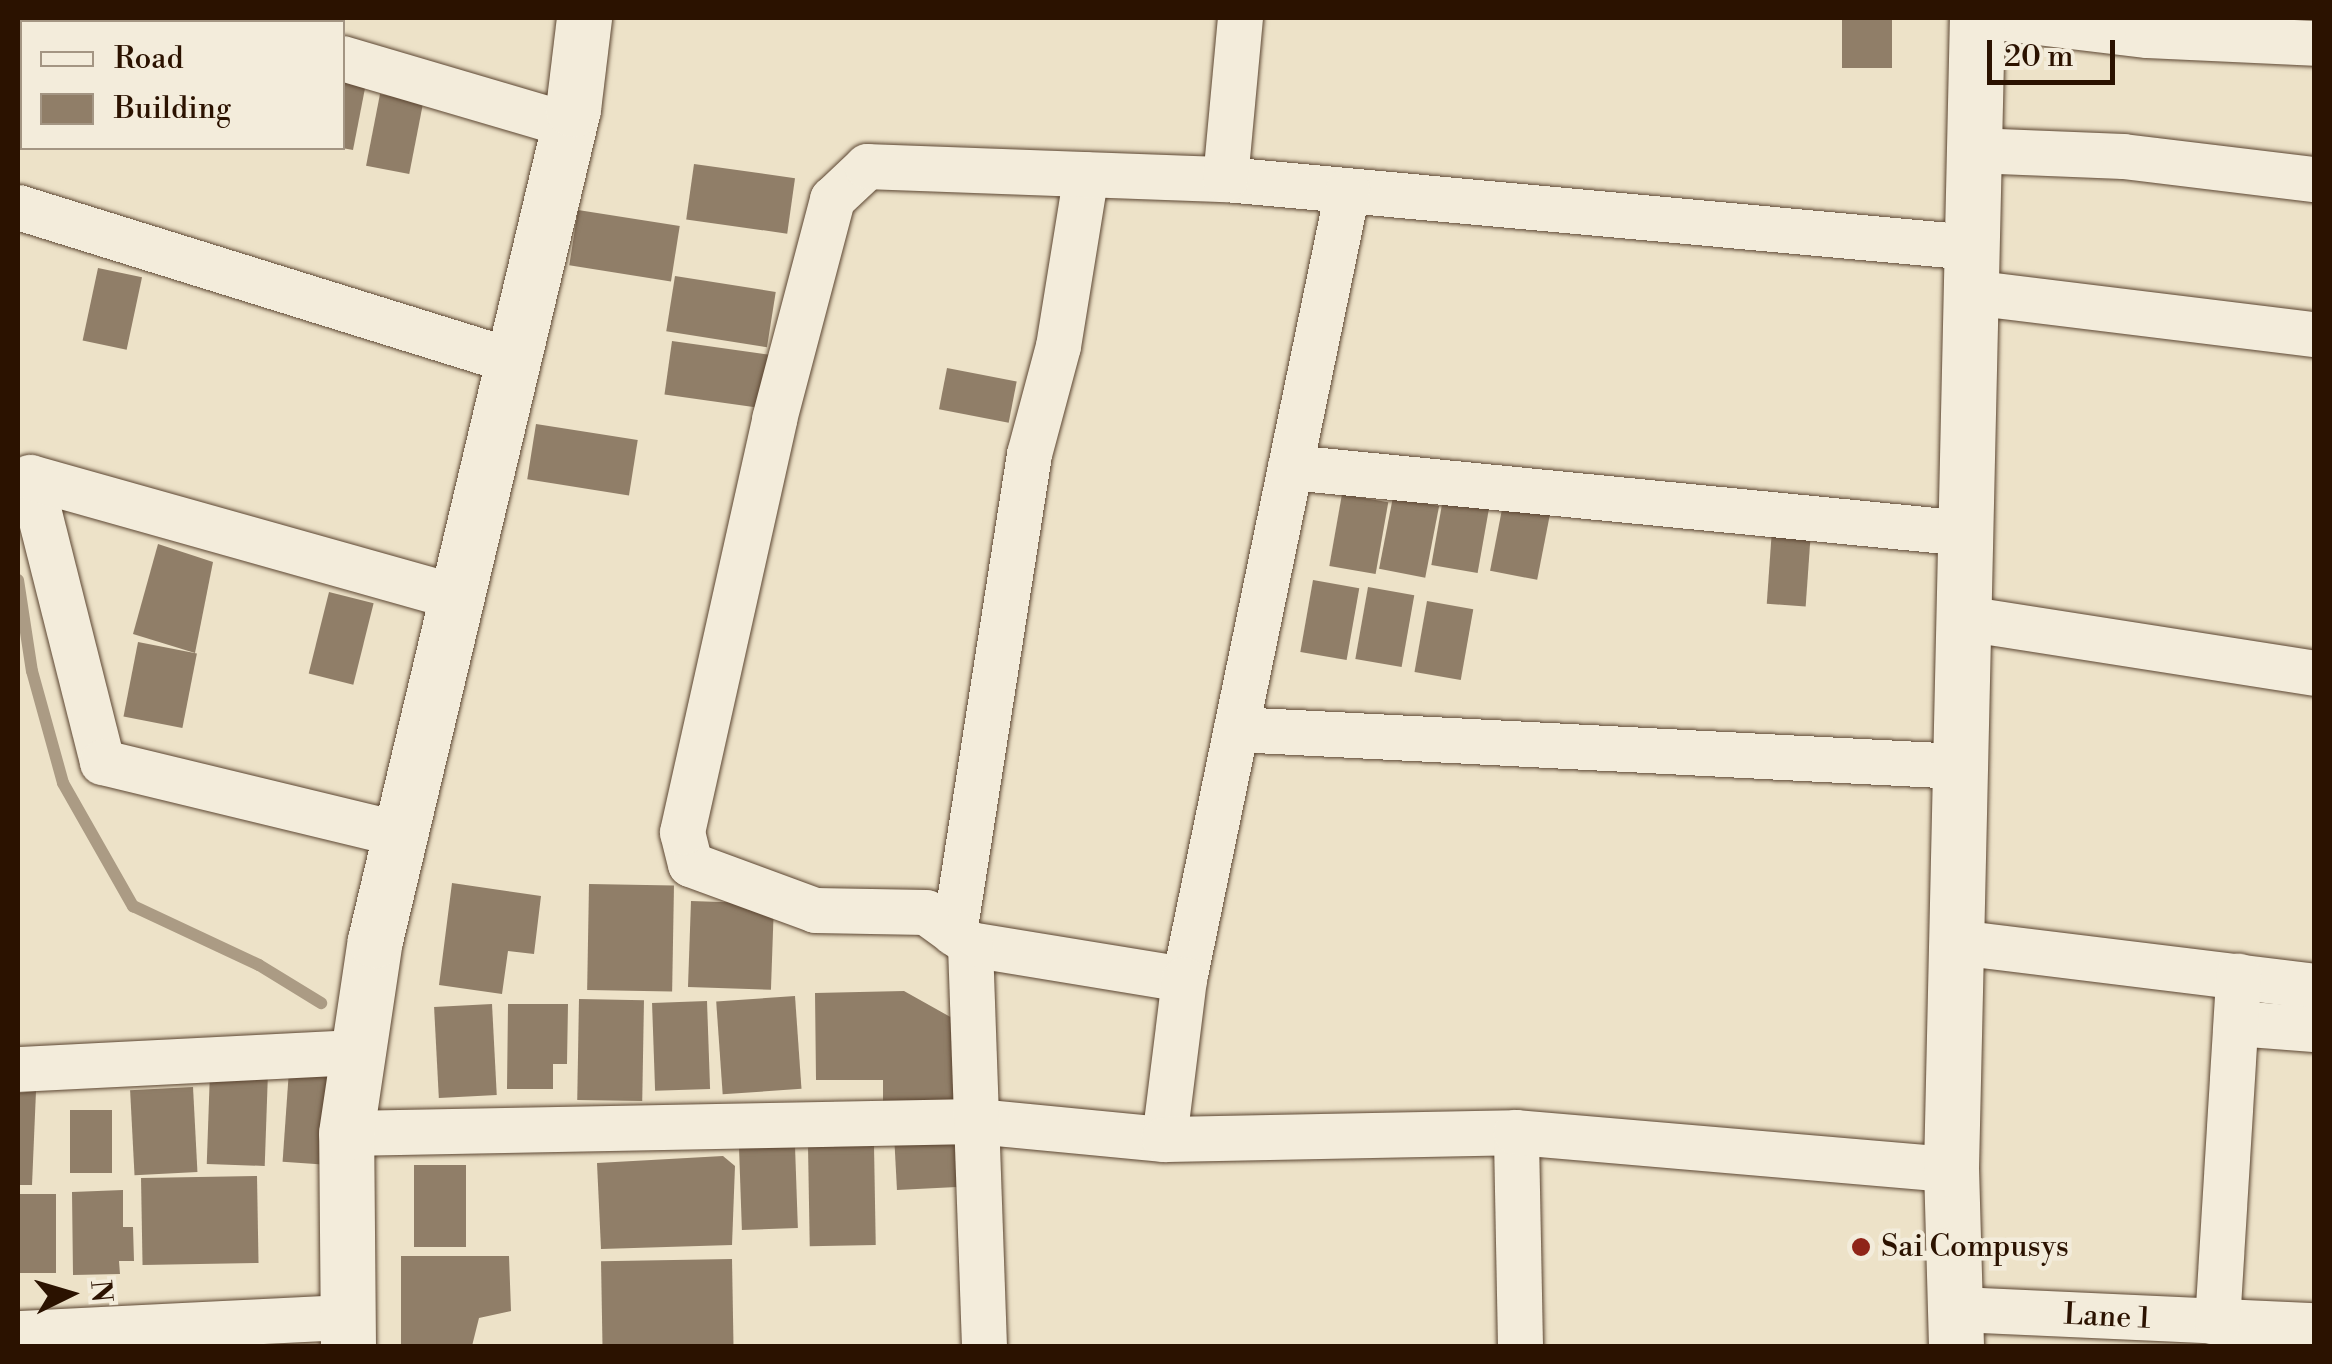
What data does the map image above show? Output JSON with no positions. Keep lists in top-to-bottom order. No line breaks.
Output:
{"streets":{"street":["Lane 1"]},"places":["Sai Compusys"],"legend":["Road","Building"],"scale_bar":"20 m","north":"right"}
